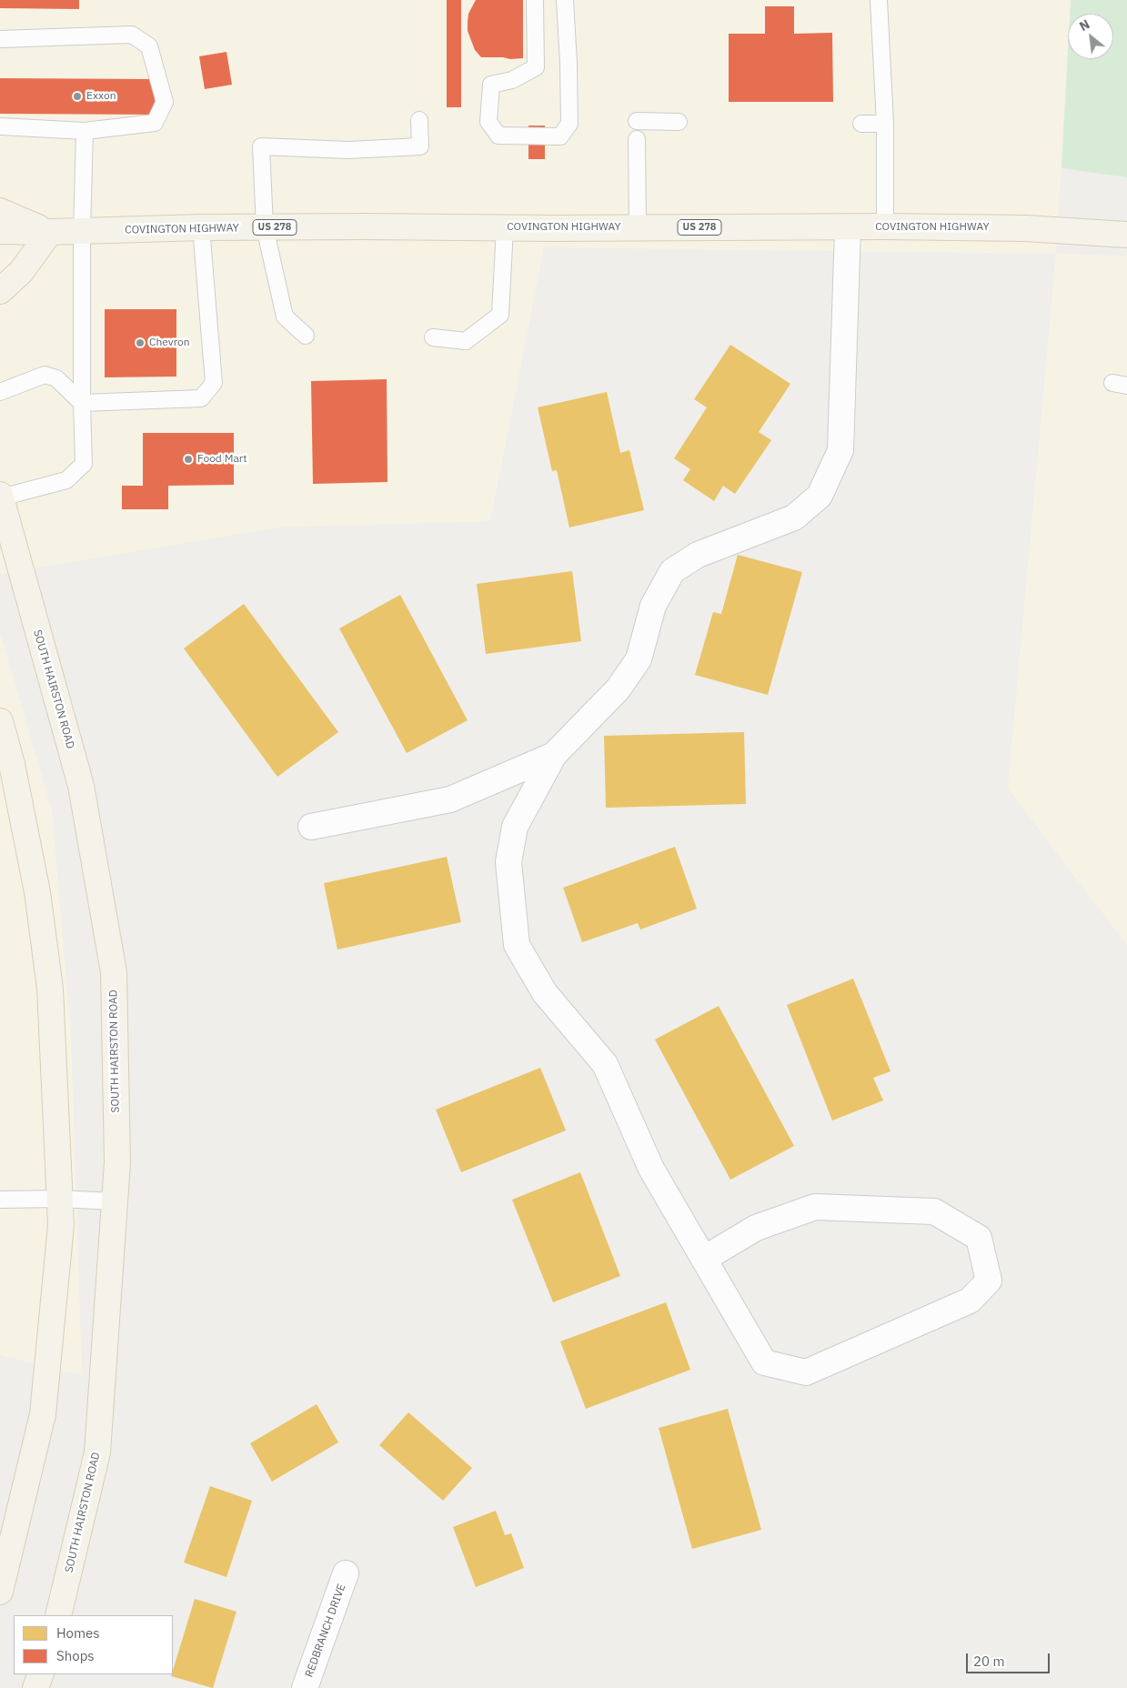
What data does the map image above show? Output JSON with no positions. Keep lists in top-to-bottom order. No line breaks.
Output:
{"streets":{"main road":["US 278","COVINGTON HIGHWAY","SOUTH HAIRSTON ROAD"],"street":["REDBRANCH DRIVE"]},"places":["Exxon","Chevron","Food Mart"],"legend":["Homes","Shops"],"scale_bar":"20 m","north":"top left"}
